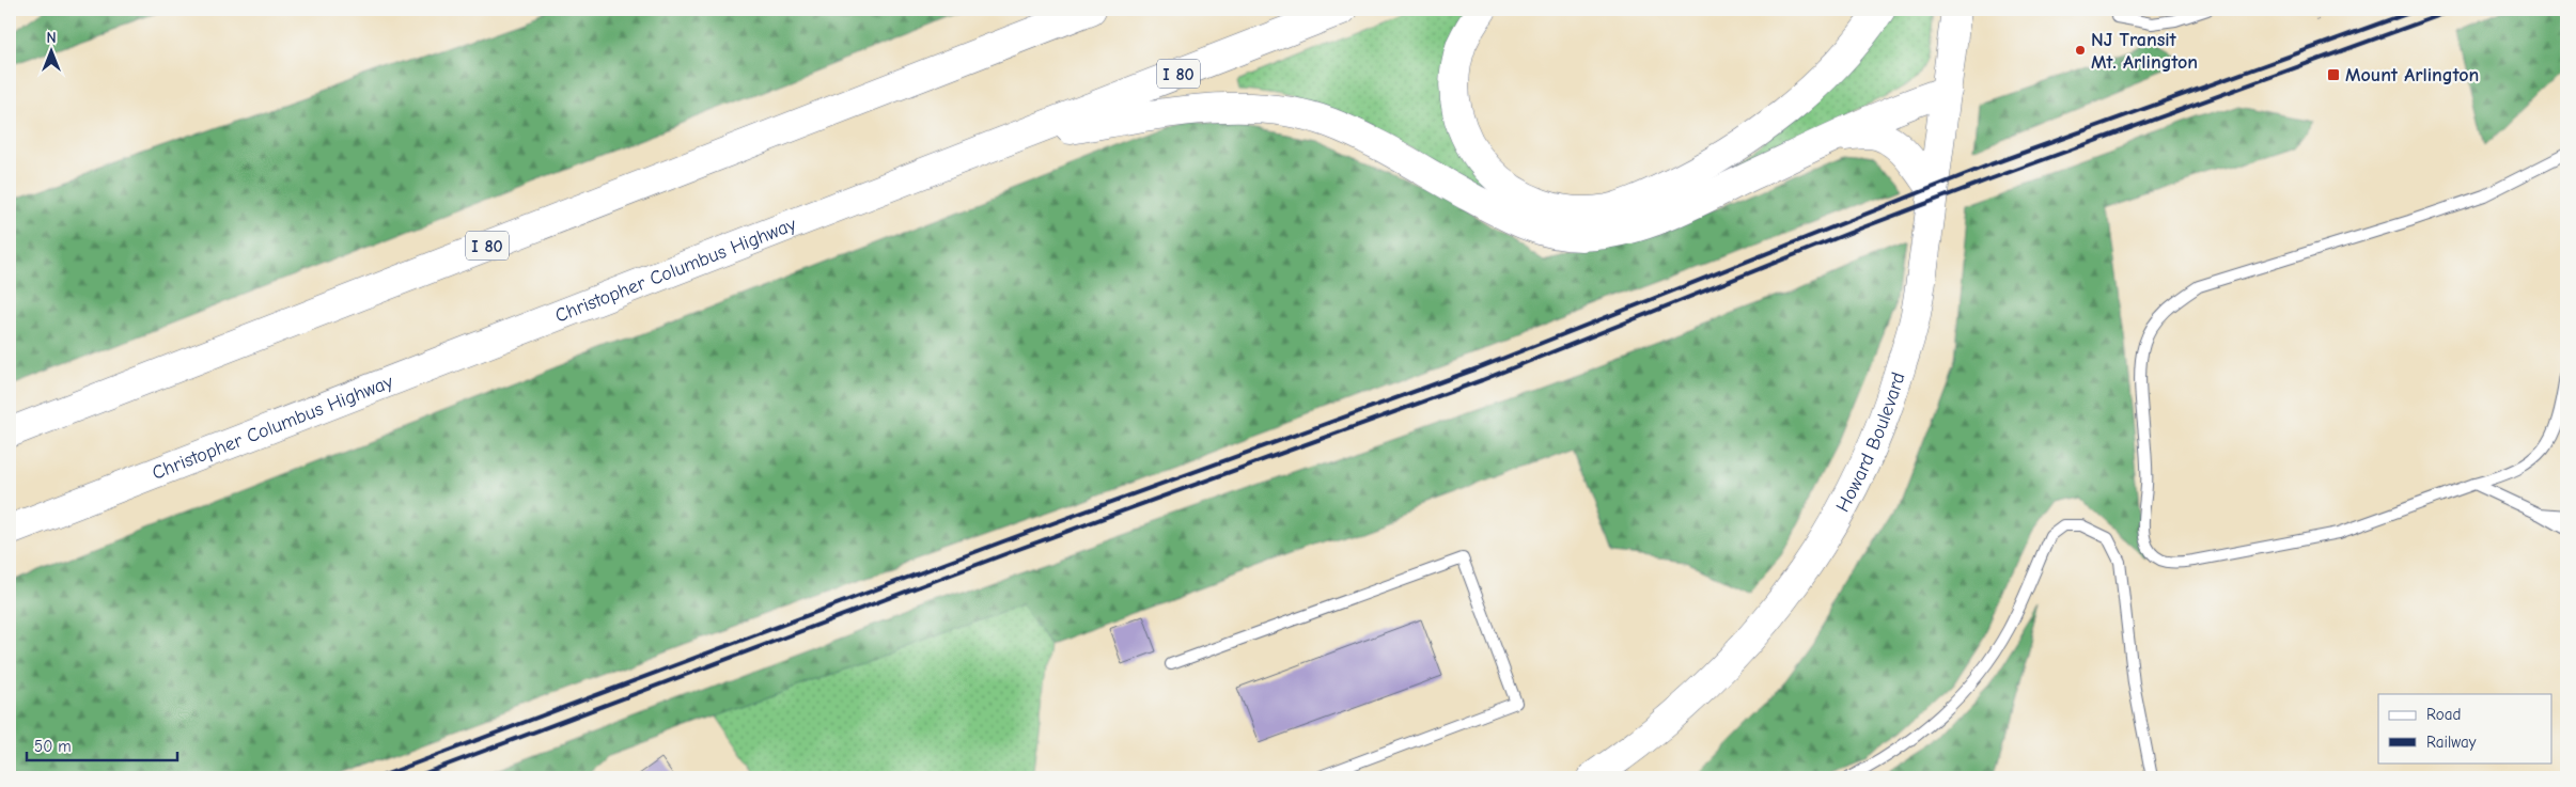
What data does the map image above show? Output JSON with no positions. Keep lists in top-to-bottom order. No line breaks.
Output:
{"streets":{"main road":["I 80","Christopher Columbus Highway","Howard Boulevard"]},"places":{"other":["NJ Transit Mt. Arlington"],"transit":["Mount Arlington"]},"legend":["Road","Railway"],"scale_bar":"50 m","north":"top"}
